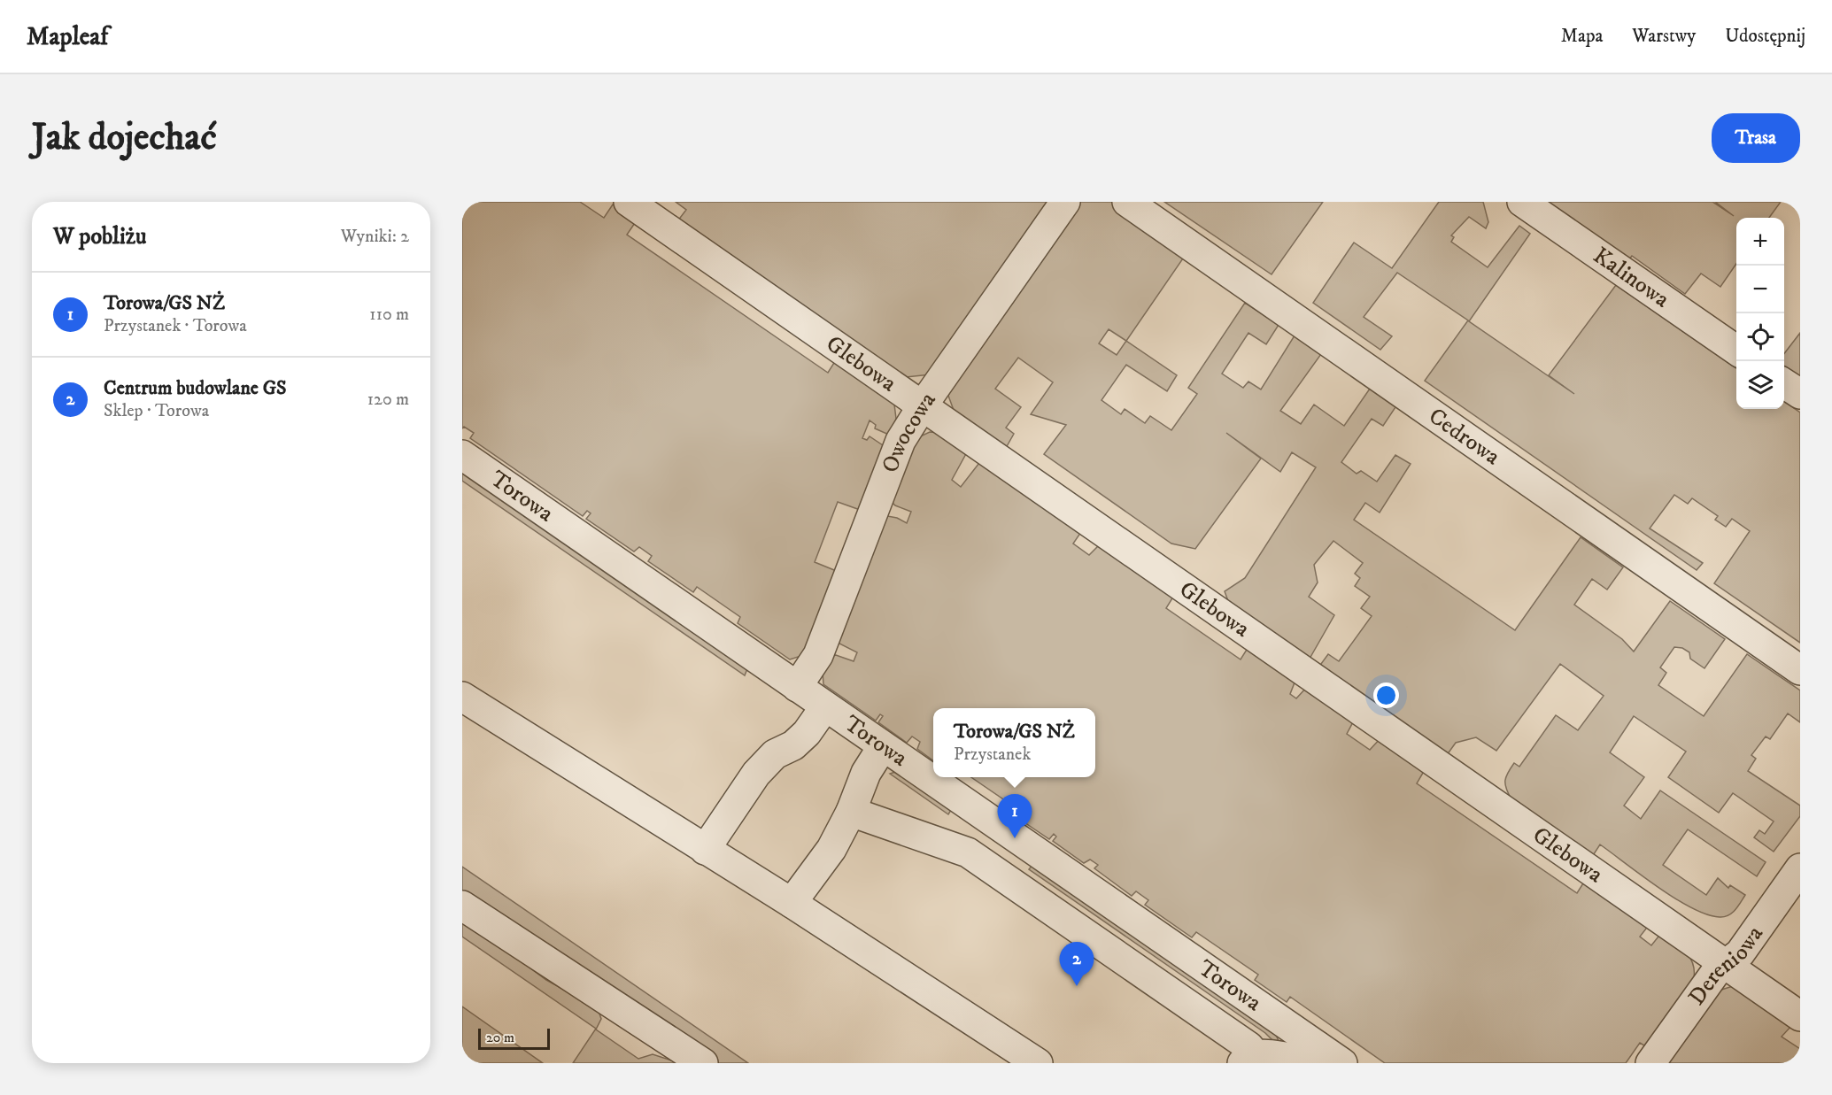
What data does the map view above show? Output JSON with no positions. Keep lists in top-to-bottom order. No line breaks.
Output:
{"streets":{"street":["Kalinowa","Glebowa","Owocowa","Cedrowa","Torowa","Dereniowa"]},"crossings":[["Glebowa","Owocowa"],["Glebowa","Dereniowa"],["Owocowa","Torowa"]],"scale_bar":"20 m","page":{"header":"Mapleaf","nav":["Mapa","Warstwy","Udostępnij"],"buttons":"Trasa","title":"Jak dojechać","heading":["W pobliżu","Wyniki: 2"],"map_buttons":["+","−"],"list":[{"mark":"1","name":"Torowa/GS NŻ","note":"Przystanek · Torowa","value":"110 m"},{"mark":"2","name":"Centrum budowlane GS","note":"Sklep · Torowa","value":"120 m"}],"popup":["Torowa/GS NŻ","Przystanek"],"pins":["1","2"],"scale":"20 m"}}
